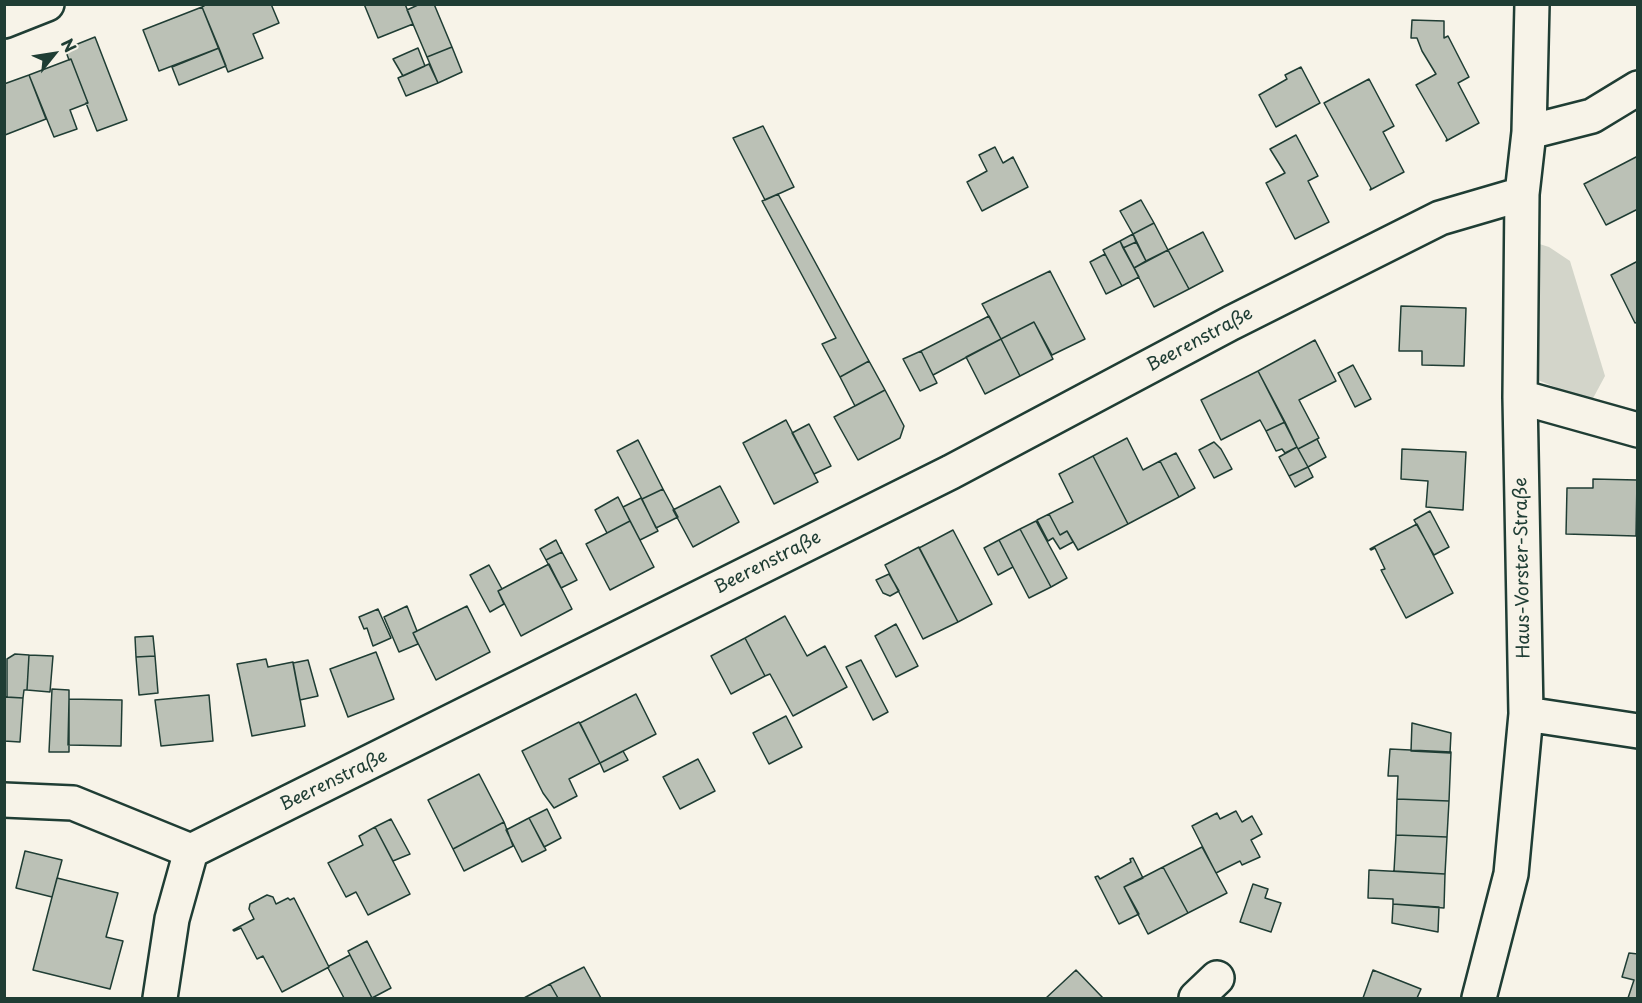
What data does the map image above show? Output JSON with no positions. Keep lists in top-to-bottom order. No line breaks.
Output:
{"streets":{"street":["Beerenstraße","Haus-Vorster-Straße"]},"crossings":[["Beerenstraße","Haus-Vorster-Straße"]],"north":"top right"}
